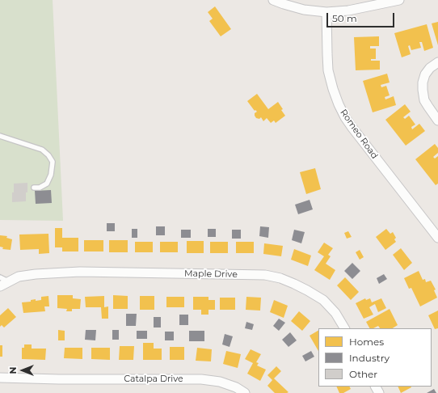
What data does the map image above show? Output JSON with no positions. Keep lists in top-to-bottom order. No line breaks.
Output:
{"streets":{"street":["Romeo Road","Maple Drive","Catalpa Drive"]},"legend":["Homes","Industry","Other"],"scale_bar":"50 m","north":"left"}
